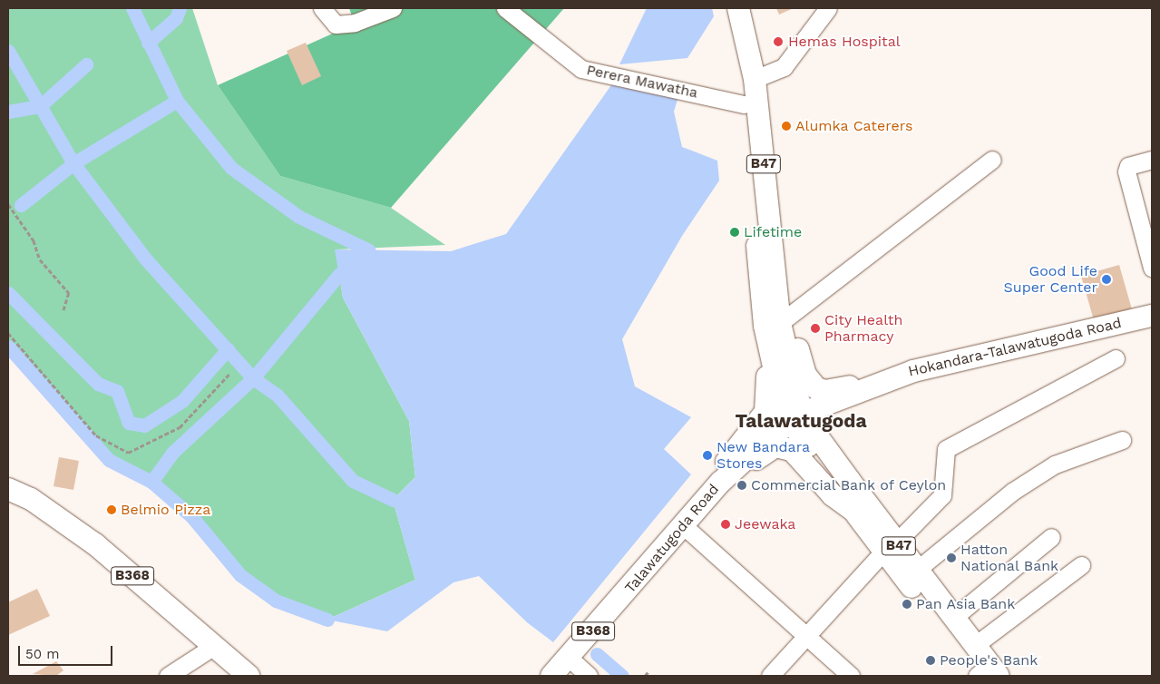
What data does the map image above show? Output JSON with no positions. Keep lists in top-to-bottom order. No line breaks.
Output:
{"streets":{"main road":["B47","Hokandara-Talawatugoda Road","Talawatugoda Road","B368"],"street":["Perera Mawatha"]},"crossings":[["Perera Mawatha","B47"],["B47","Hokandara-Talawatugoda Road"],["B47","Talawatugoda Road"],["Hokandara-Talawatugoda Road","Talawatugoda Road"]],"districts":["Talawatugoda"],"places":["Hemas Hospital","Alumka Caterers","Lifetime","Good Life Super Center","City Health Pharmacy","New Bandara Stores","Commercial Bank of Ceylon","Belmio Pizza","Jeewaka","Hatton National Bank","Pan Asia Bank","People's Bank"],"scale_bar":"50 m"}
